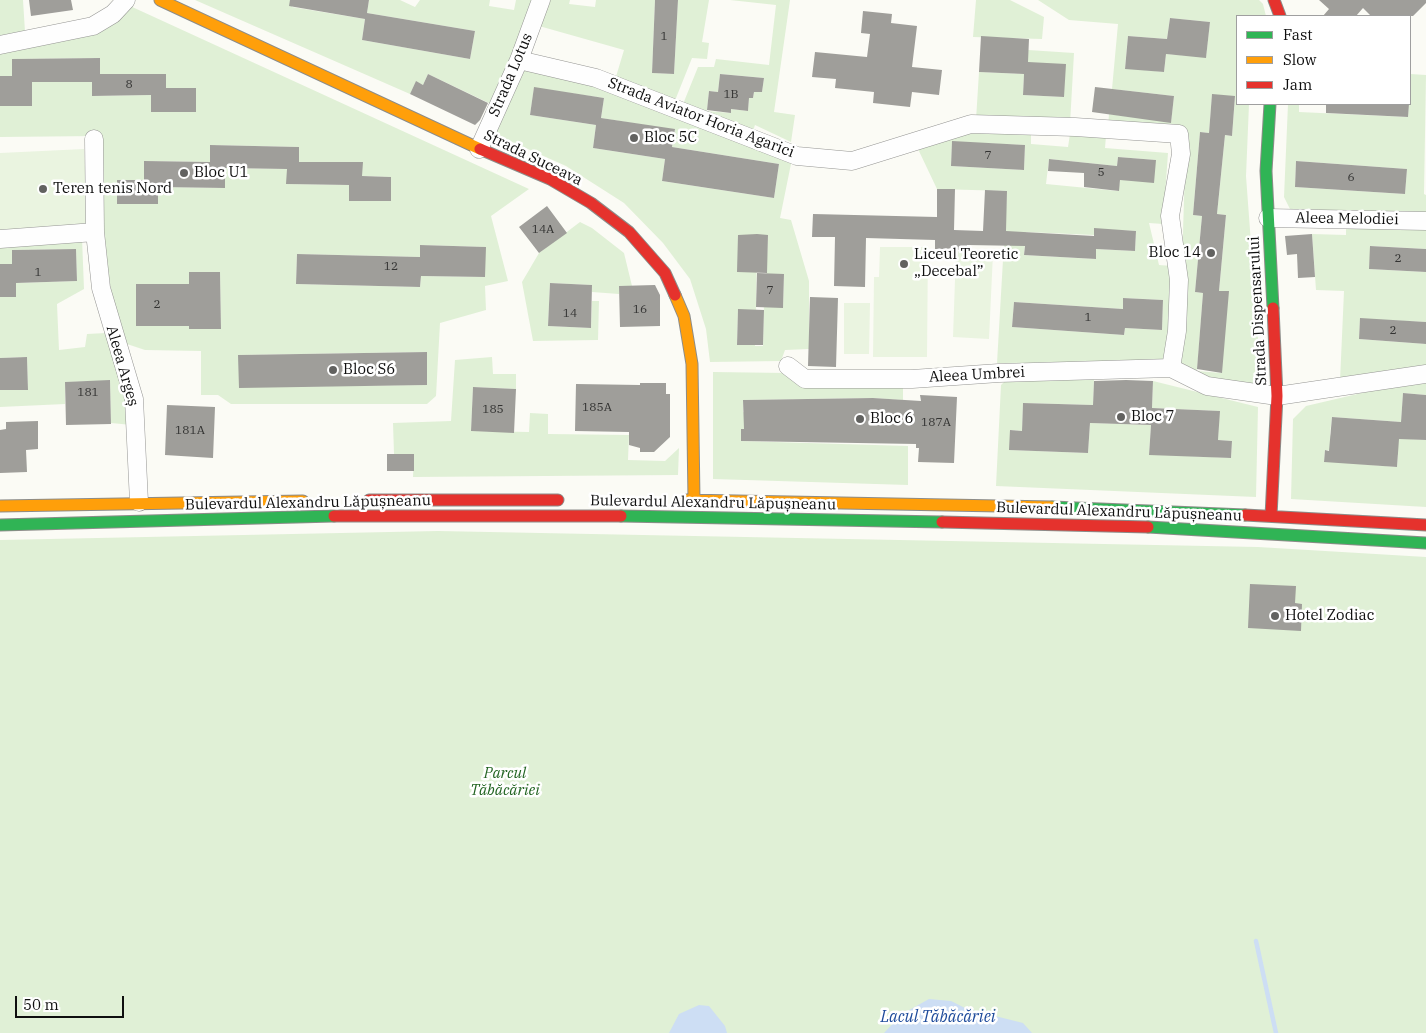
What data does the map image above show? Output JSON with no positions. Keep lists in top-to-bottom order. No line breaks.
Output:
{"streets":{"main road":["Strada Suceava","Strada Dispensarului","Bulevardul Alexandru Lăpușneanu"],"street":["Strada Lotus","Strada Aviator Horia Agarici","Aleea Melodiei","Aleea Argeș","Aleea Umbrei"]},"crossings":[["Strada Lotus","Strada Aviator Horia Agarici"],["Strada Lotus","Strada Suceava"],["Strada Aviator Horia Agarici","Aleea Umbrei"],["Strada Suceava","Bulevardul Alexandru Lăpușneanu"],["Aleea Melodiei","Strada Dispensarului"],["Strada Dispensarului","Aleea Umbrei"],["Strada Dispensarului","Bulevardul Alexandru Lăpușneanu"],["Aleea Argeș","Bulevardul Alexandru Lăpușneanu"]],"water":["Lacul Tăbăcăriei"],"parks":["Parcul Tăbăcăriei"],"places":["Bloc 5C","Bloc U1","Teren tenis Nord","Bloc 14","Liceul Teoretic „Decebal”","Bloc S6","Bloc 7","Bloc 6","Hotel Zodiac"],"house_numbers":["1","8","1B","7","5","6","14A","2","12","1","7","2","16","14","1","2","181","185A","185","187A","181A"],"legend":["Fast","Slow","Jam"],"scale_bar":"50 m"}
